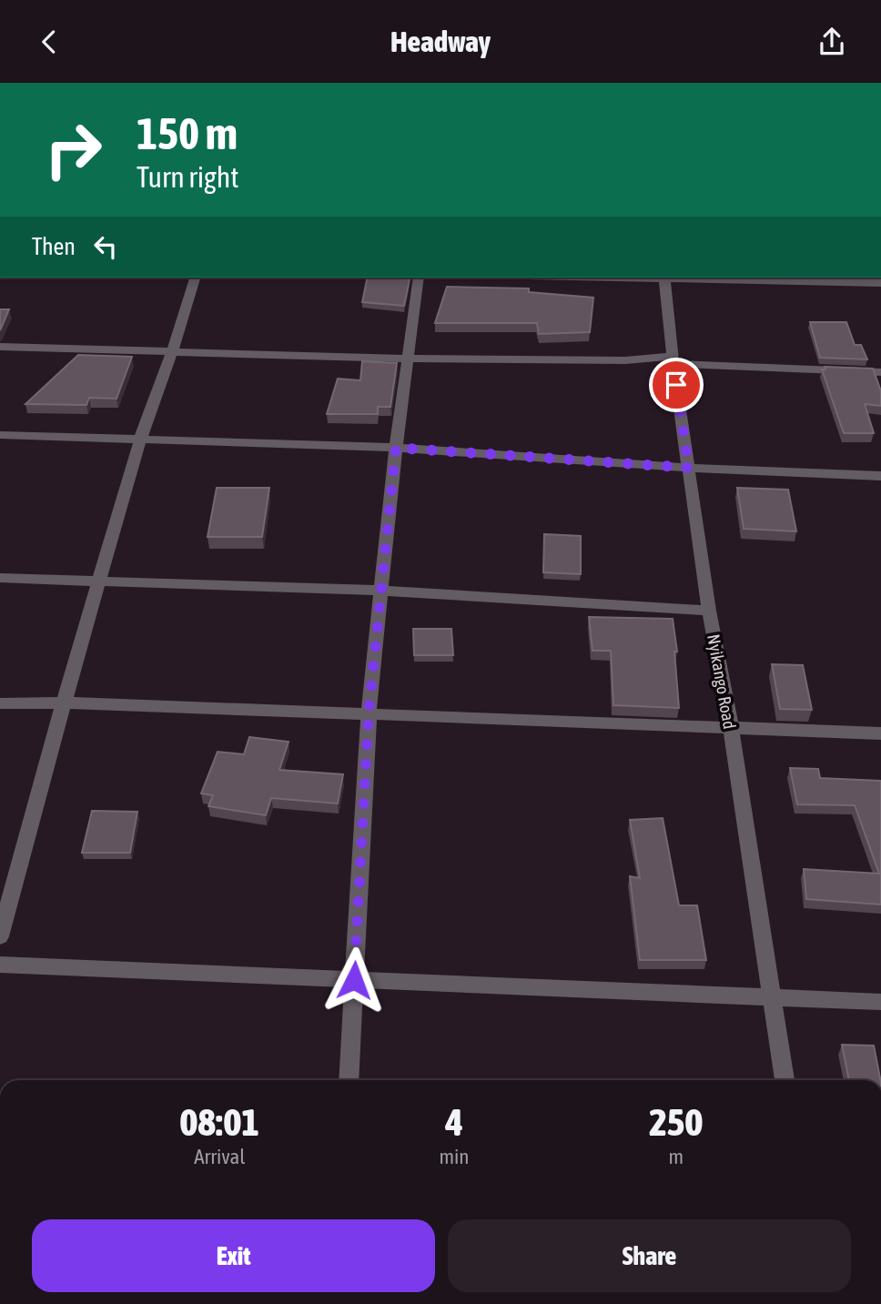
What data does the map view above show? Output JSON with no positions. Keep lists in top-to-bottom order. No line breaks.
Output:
{"streets":{"street":["Nyikango Road"]},"page":{"header":"Headway","turn":["150 m","Turn right"],"then":"Then","eta":["08:01","Arrival","4","min","250","m"],"buttons":["Exit","Share"]}}
